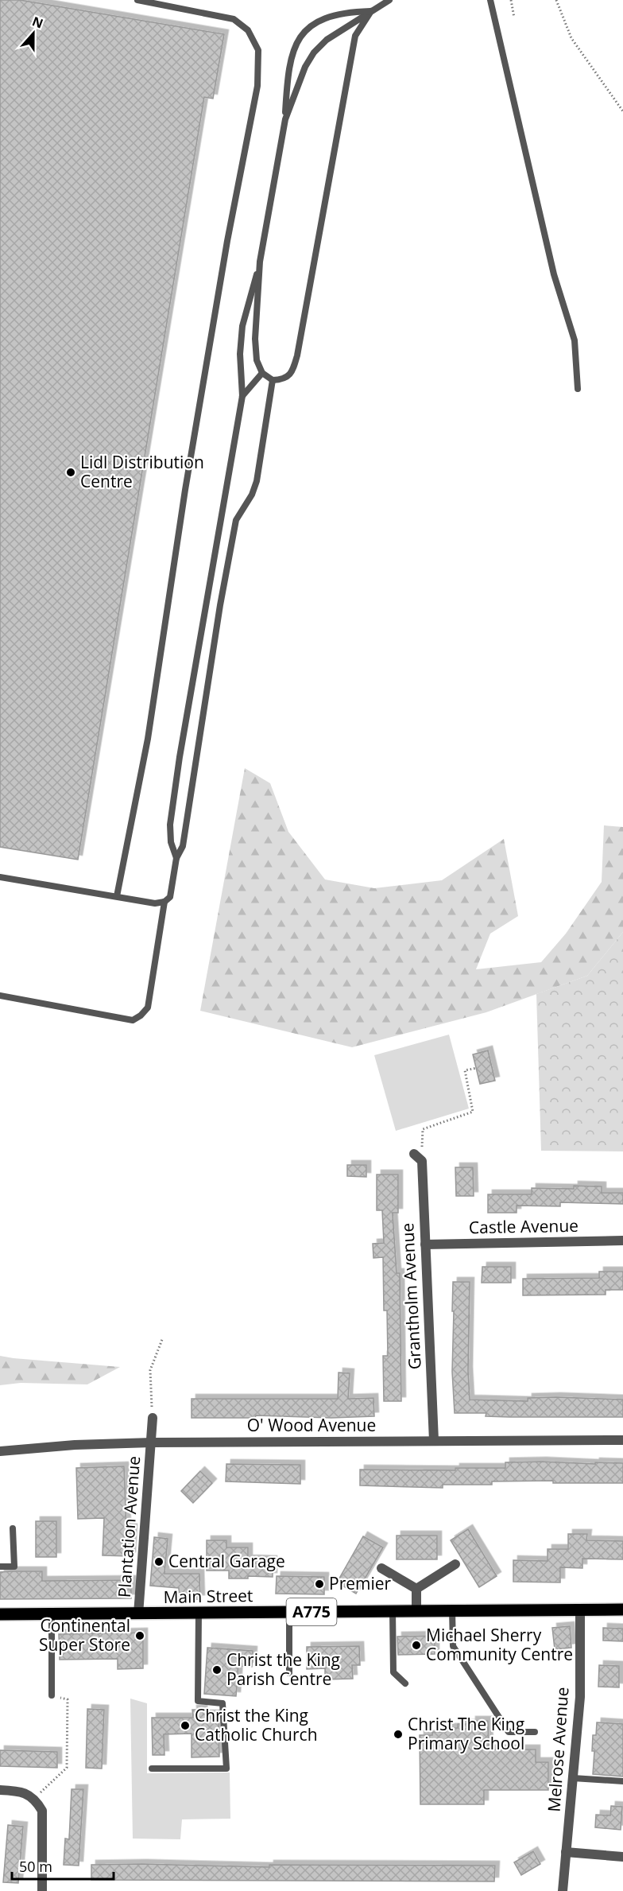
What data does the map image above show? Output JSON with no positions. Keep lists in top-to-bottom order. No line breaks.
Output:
{"streets":{"main road":["Main Street","A775"],"street":["Castle Avenue","Grantholm Avenue","O' Wood Avenue","Plantation Avenue","Melrose Avenue"]},"crossings":[["Castle Avenue","Grantholm Avenue"],["Grantholm Avenue","O' Wood Avenue"],["O' Wood Avenue","Plantation Avenue"],["Plantation Avenue","Main Street"],["Main Street","Melrose Avenue"]],"places":["Lidl Distribution Centre","Central Garage","Premier","Continental Super Store","Michael Sherry Community Centre","Christ the King Parish Centre","Christ the King Catholic Church","Christ The King Primary School"],"scale_bar":"50 m","north":"top"}
